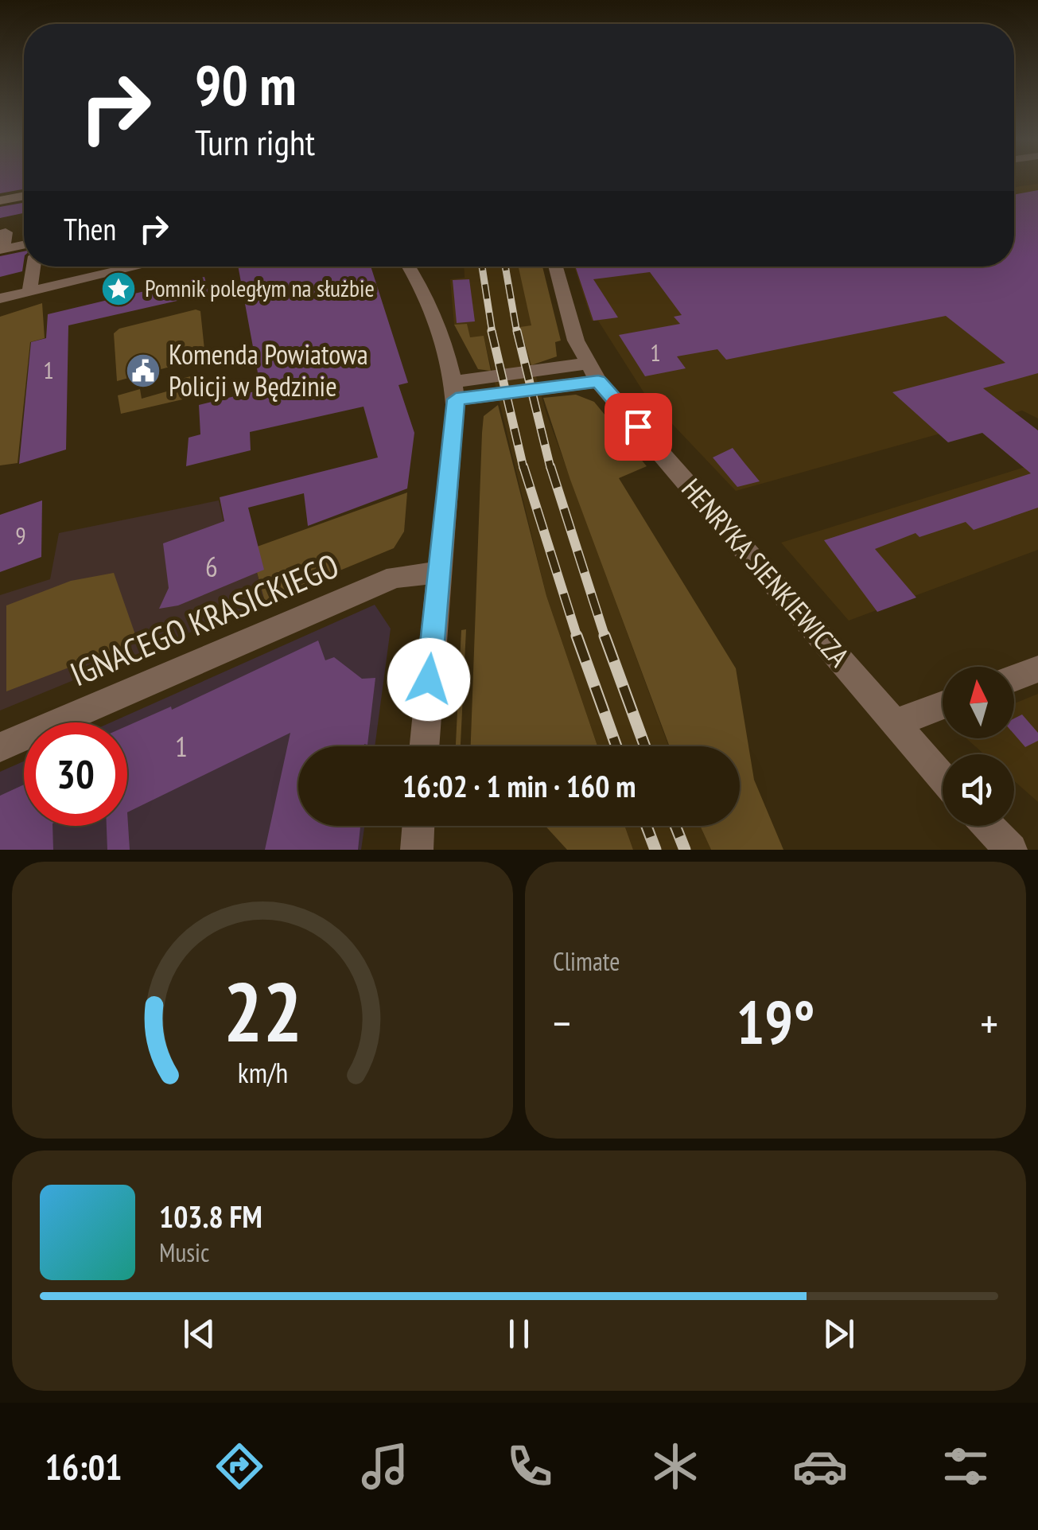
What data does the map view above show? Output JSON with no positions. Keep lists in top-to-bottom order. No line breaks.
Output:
{"streets":{"street":["HENRYKA SIENKIEWICZA","IGNACEGO KRASICKIEGO"]},"places":{"place":["Pomnik poległym na służbie"],"public building":["Komenda Powiatowa Policji w Będzinie"]},"house_numbers":["1","1","9","6","1"],"north":"top","page":{"turn":["90 m","Turn right"],"then":"Then","limit":"30","trip":"16:02 · 1 min · 160 m","tile":"Climate","heat":["−","19°","+"],"song":["103.8 FM","Music"],"tabs":"16:01","gauge":["22","km/h"]}}
